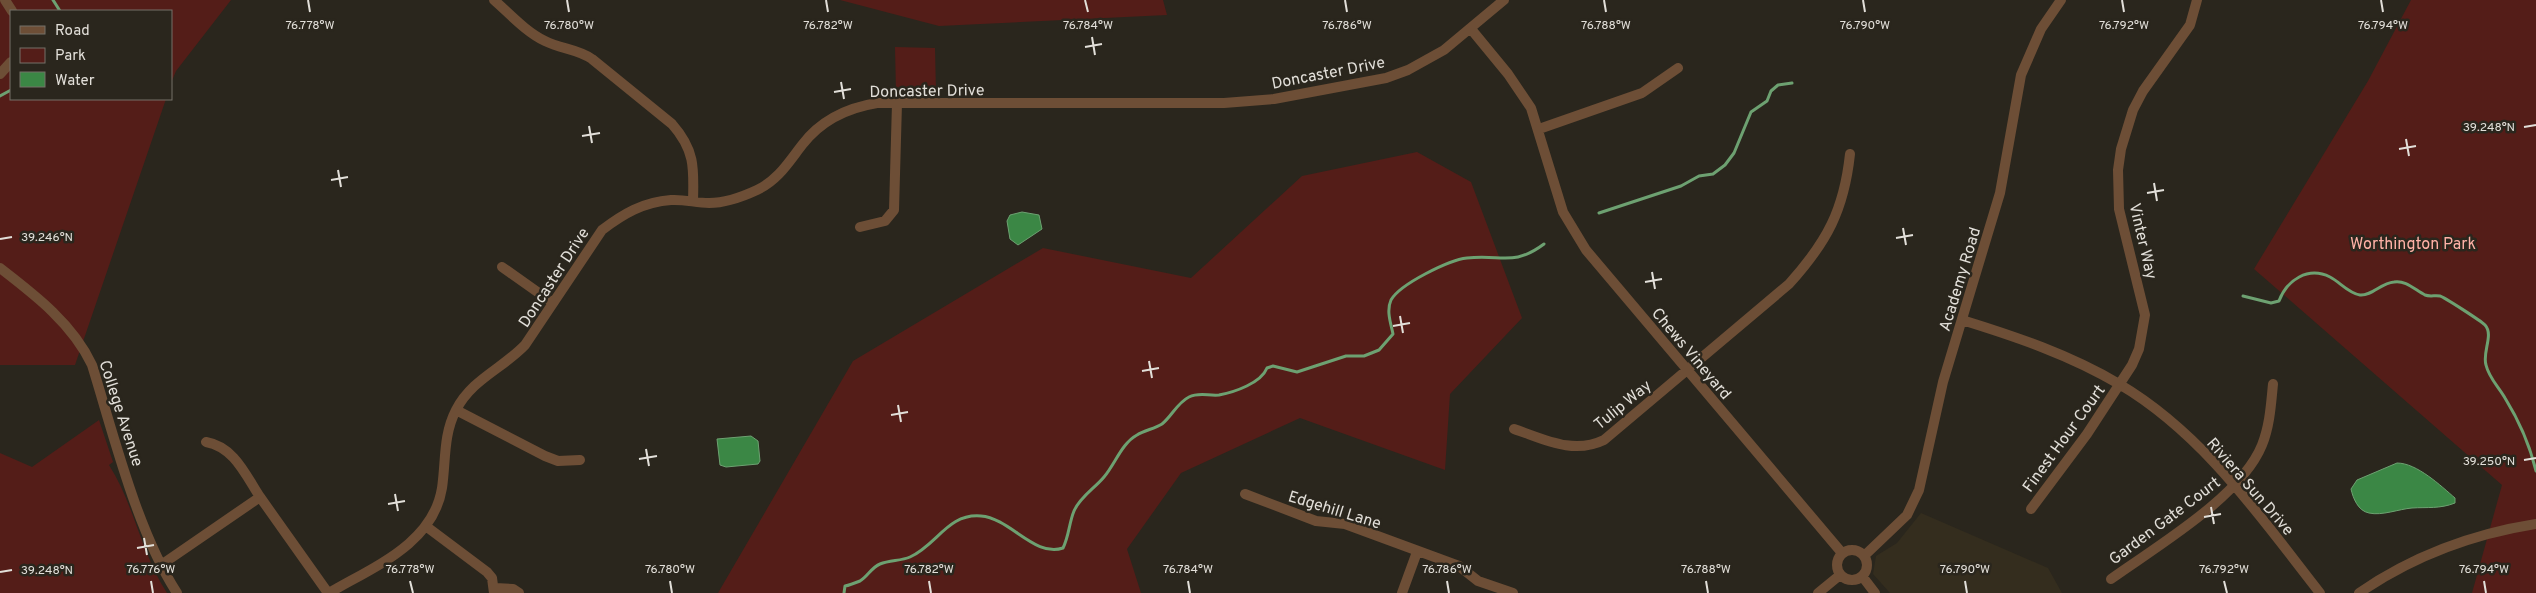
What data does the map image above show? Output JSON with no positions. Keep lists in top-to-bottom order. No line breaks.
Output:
{"streets":{"street":["Doncaster Drive","Vinter Way","Academy Road","Chews Vineyard","Tulip Way","College Avenue","Finest Hour Court","Riviera Sun Drive","Edgehill Lane","Garden Gate Court"]},"crossings":[["Doncaster Drive","Chews Vineyard"],["Vinter Way","Finest Hour Court"],["Vinter Way","Riviera Sun Drive"],["Academy Road","Chews Vineyard"],["Academy Road","Riviera Sun Drive"],["Chews Vineyard","Tulip Way"],["Finest Hour Court","Riviera Sun Drive"],["Riviera Sun Drive","Garden Gate Court"]],"parks":["Worthington Park"],"legend":["Road","Park","Water"],"coordinates":["76.778°W","76.780°W","76.782°W","76.784°W","76.786°W","76.788°W","76.790°W","76.792°W","76.794°W","39.248°N","39.246°N","39.250°N","76.776°W"]}
